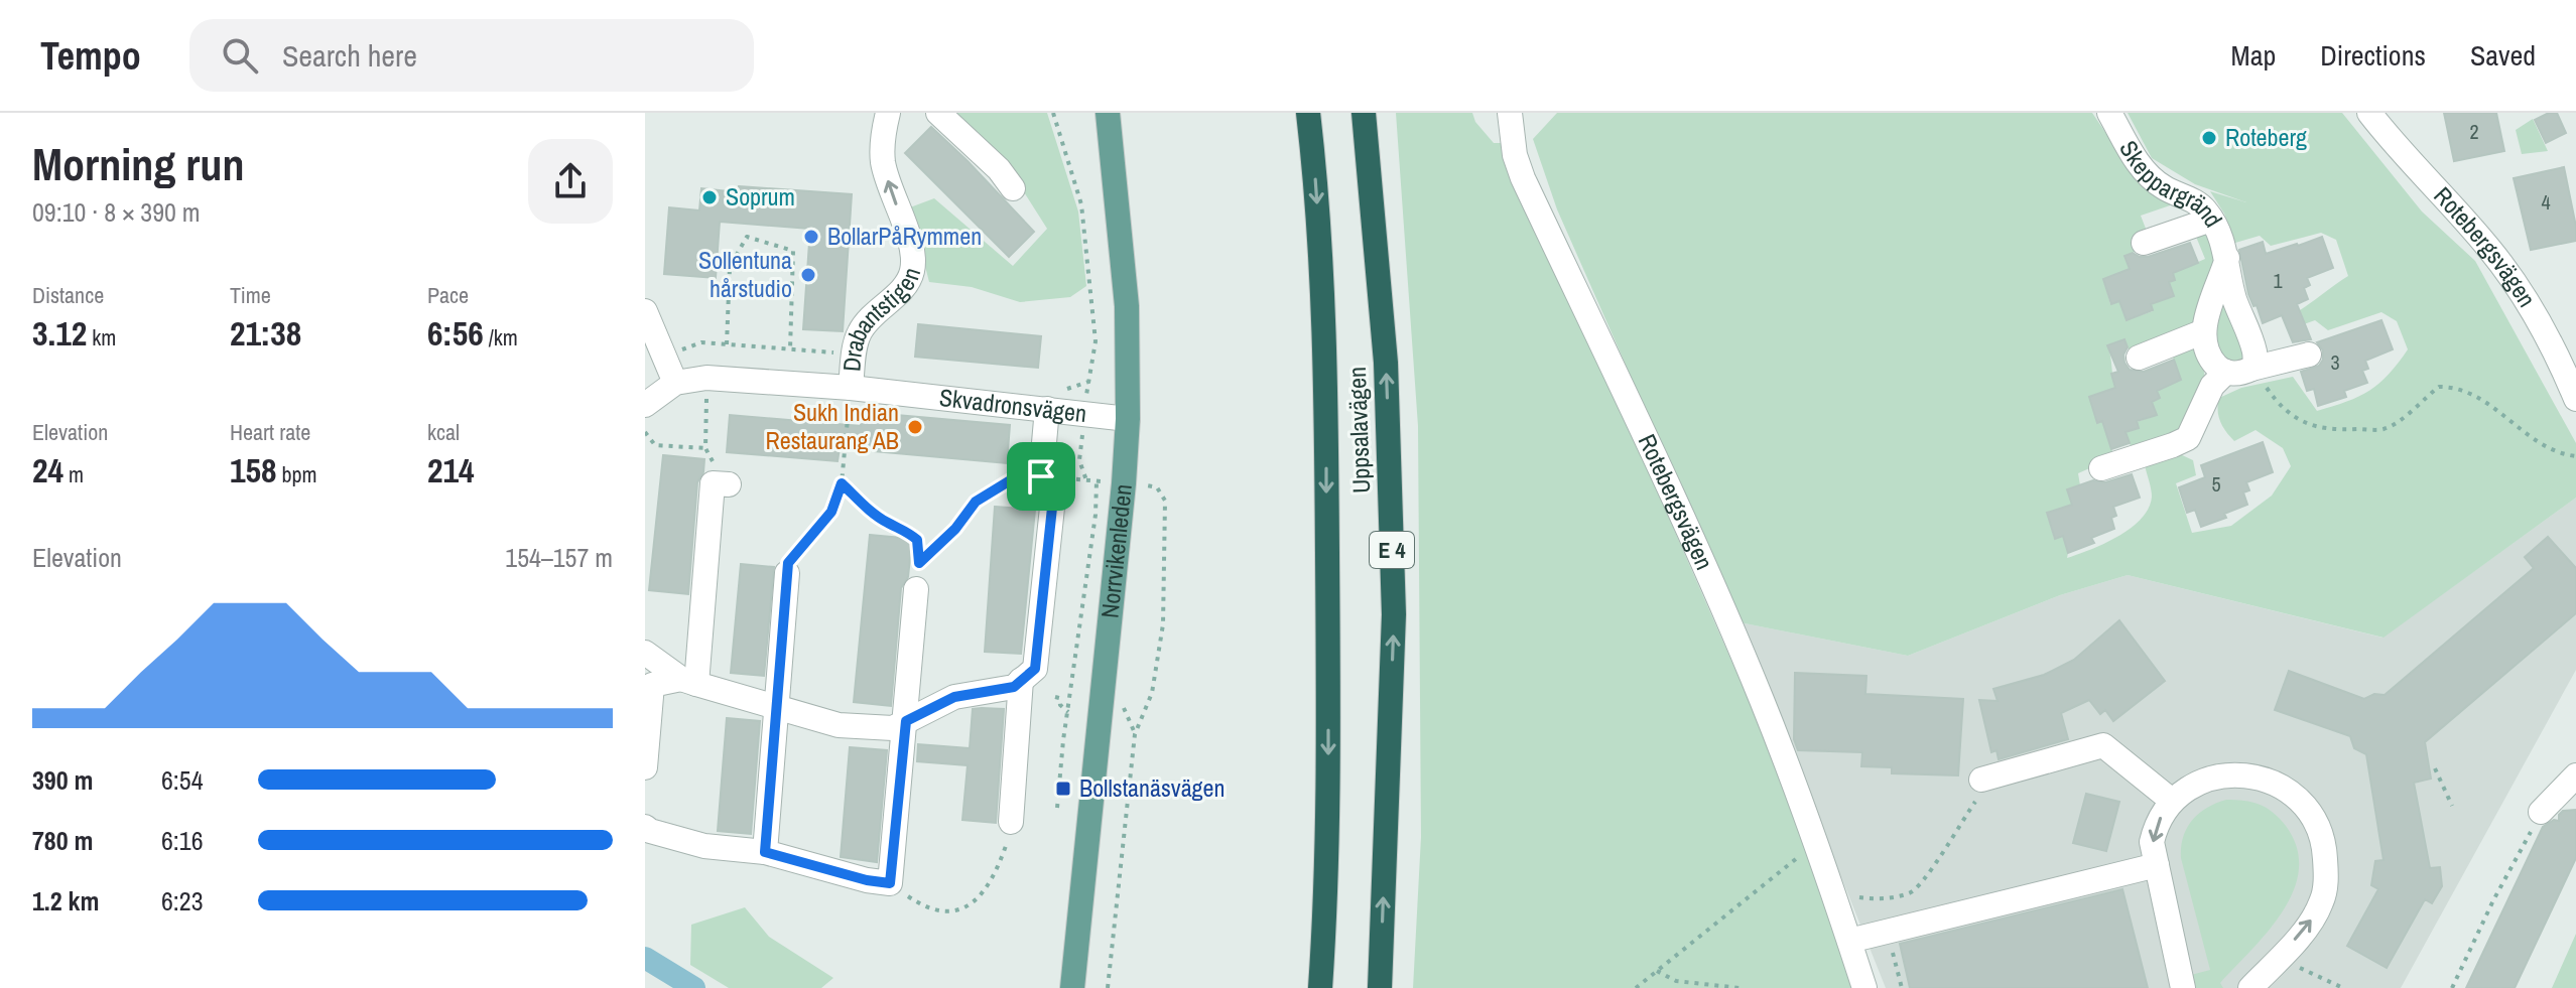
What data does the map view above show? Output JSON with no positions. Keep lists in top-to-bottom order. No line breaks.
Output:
{"streets":{"highway":["Uppsalavägen","E 4"],"main road":["Norrvikenleden"],"street":["Skeppargränd","Rotebergsvägen","Drabantstigen","Skvadronsvägen"]},"crossings":[["Drabantstigen","Skvadronsvägen"],["Skvadronsvägen","Norrvikenleden"]],"one_way":["Drabantstigen"],"places":{"other":["Roteberg","Soprum","BollarPåRymmen","Sollentuna hårstudio","Sukh Indian Restaurang AB"],"transit":["Bollstanäsvägen"]},"house_numbers":["2","4","1","3","5"],"page":{"header":"Tempo","search":"Search here","nav":["Map","Directions","Saved"],"heading":["Morning run","09:10 · 8 × 390 m"],"stats":[["Distance","3.12 km"],["Time","21:38"],["Pace","6:56 /km"],["Elevation","24 m"],["Heart rate","158 bpm"],["kcal","214"]],"chart":["Elevation","154–157 m"],"list":[{"name":"390 m","note":"6:54"},{"name":"780 m","note":"6:16"},{"name":"1.2 km","note":"6:23"}]}}
